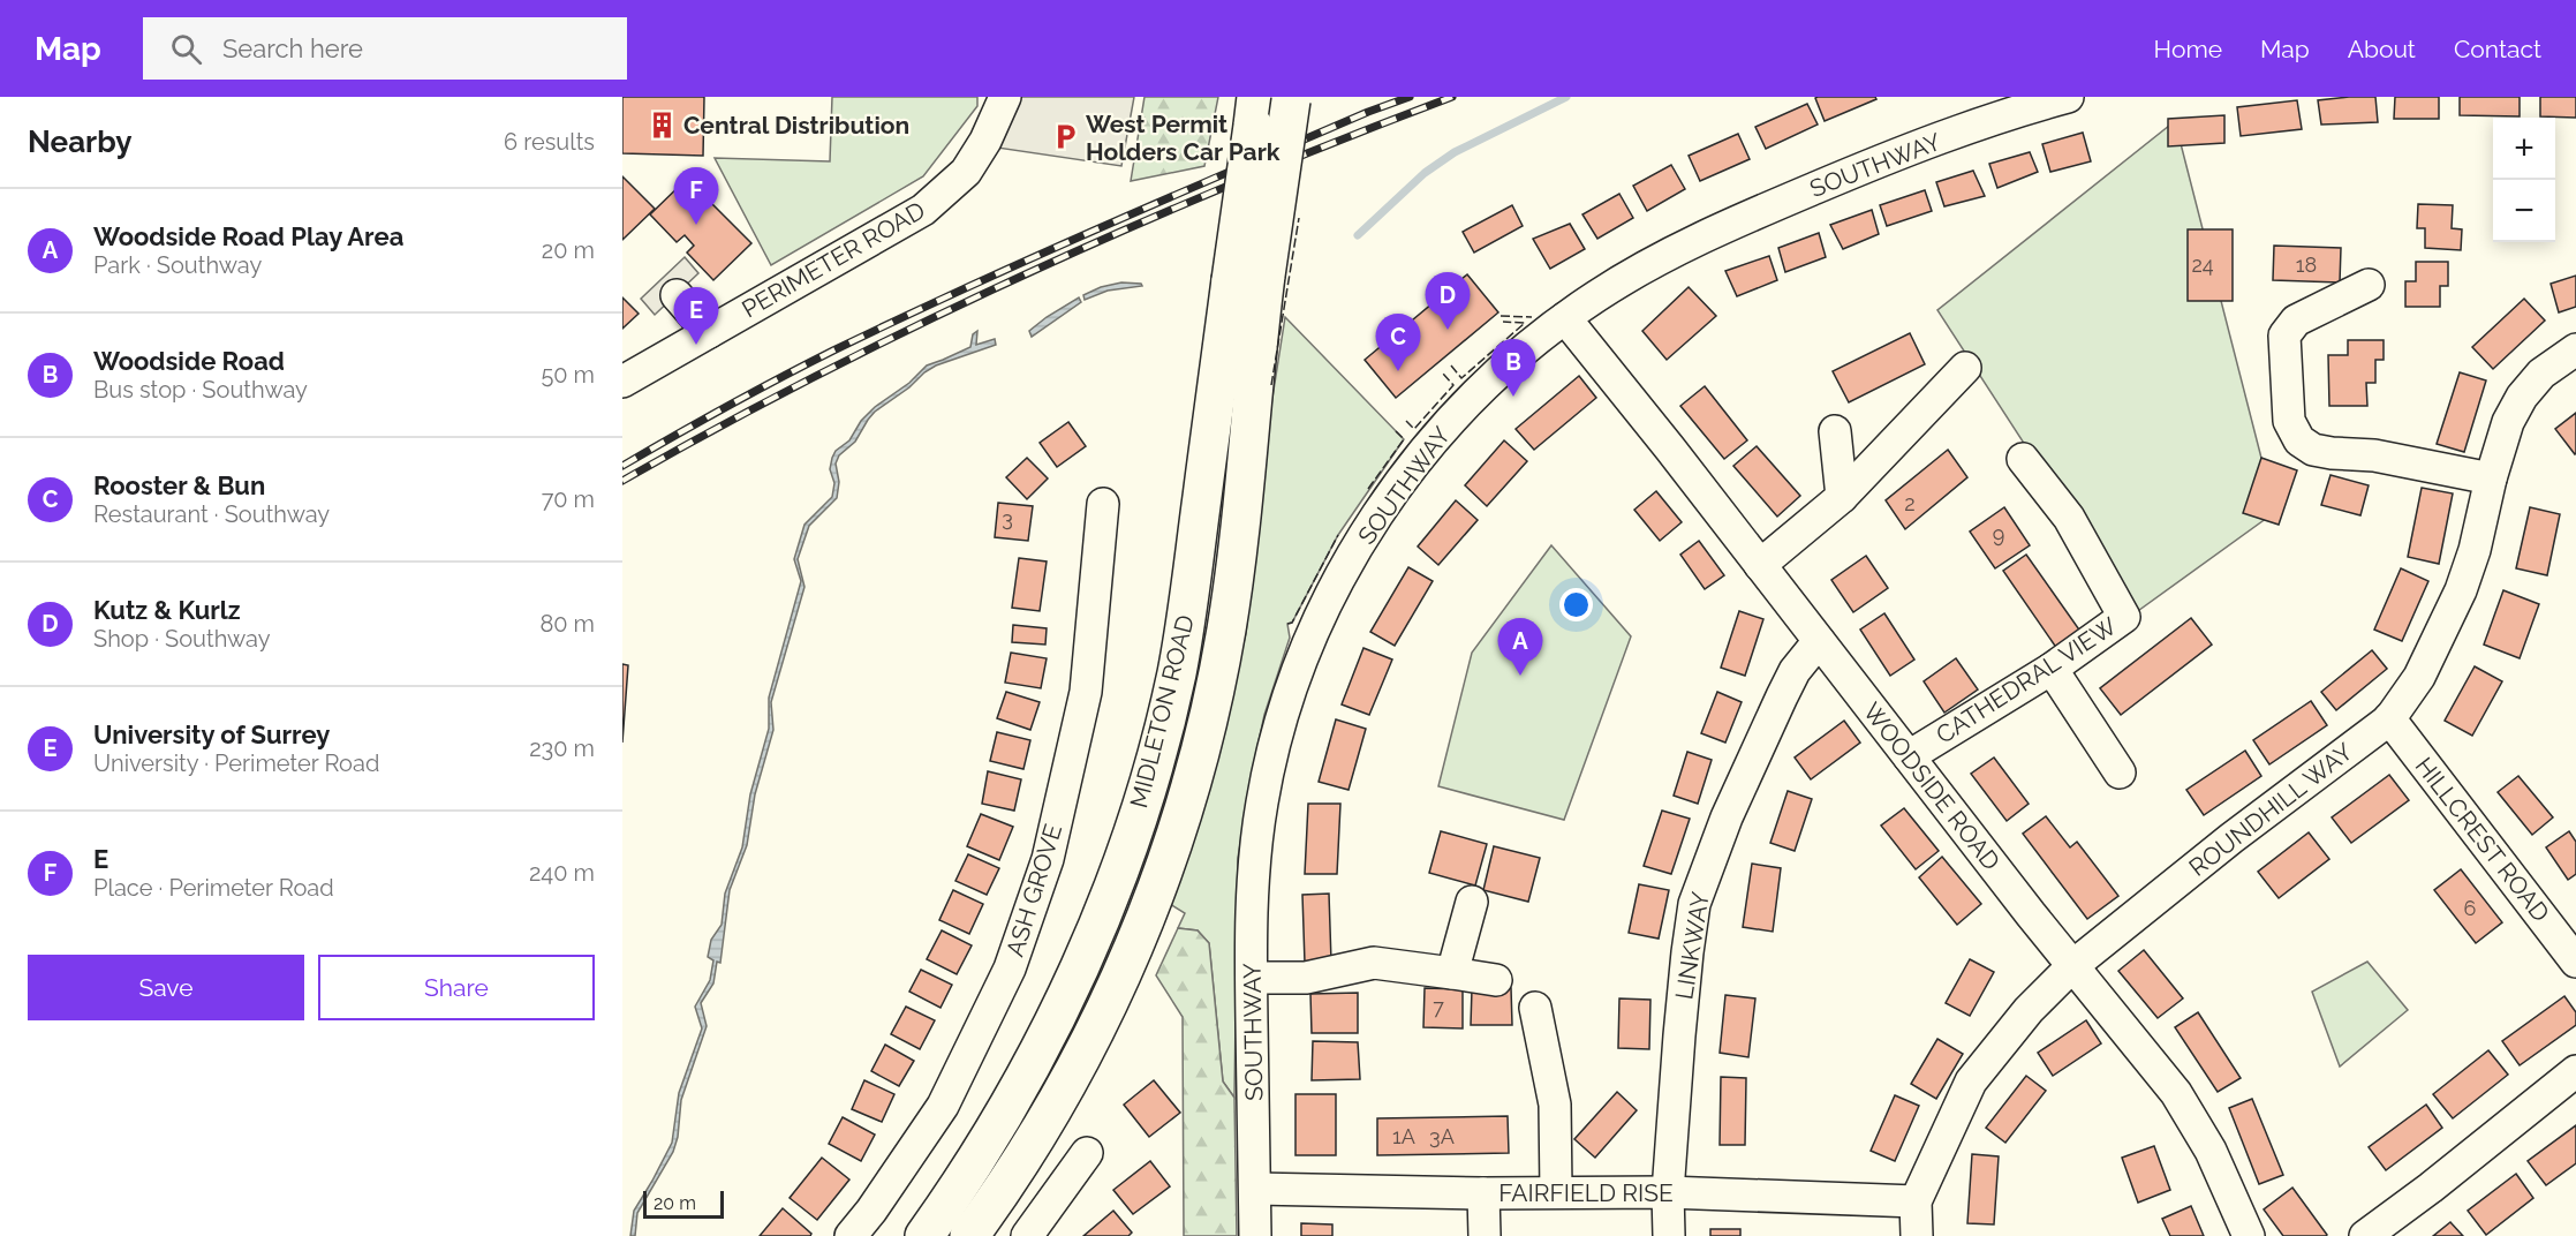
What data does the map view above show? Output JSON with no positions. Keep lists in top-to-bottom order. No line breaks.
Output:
{"streets":{"highway":["MIDLETON ROAD"],"street":["SOUTHWAY","PERIMETER ROAD","CATHEDRAL VIEW","WOODSIDE ROAD","ROUNDHILL WAY","HILLCREST ROAD","ASH GROVE","LINKWAY","FAIRFIELD RISE"]},"crossings":[["SOUTHWAY","WOODSIDE ROAD"],["SOUTHWAY","FAIRFIELD RISE"],["CATHEDRAL VIEW","WOODSIDE ROAD"],["WOODSIDE ROAD","ROUNDHILL WAY"],["WOODSIDE ROAD","LINKWAY"],["ROUNDHILL WAY","HILLCREST ROAD"],["ROUNDHILL WAY","FAIRFIELD RISE"],["LINKWAY","FAIRFIELD RISE"]],"places":{"building":["Central Distribution"],"parking":["West Permit Holders Car Park"]},"house_numbers":["24","18","2","3","9","6","7","1A","3A"],"scale_bar":"20 m","page":{"header":"Map","search":"Search here","nav":["Home","Map","About","Contact"],"heading":["Nearby","6 results"],"map_buttons":["+","−"],"pins":["F","D","E","C","B","A"],"list":[{"mark":"A","name":"Woodside Road Play Area","note":"Park · Southway","value":"20 m"},{"mark":"B","name":"Woodside Road","note":"Bus stop · Southway","value":"50 m"},{"mark":"C","name":"Rooster & Bun","note":"Restaurant · Southway","value":"70 m"},{"mark":"D","name":"Kutz & Kurlz","note":"Shop · Southway","value":"80 m"},{"mark":"E","name":"University of Surrey","note":"University · Perimeter Road","value":"230 m"},{"mark":"F","name":"E","note":"Place · Perimeter Road","value":"240 m"}],"buttons":["Save","Share"],"scale":"20 m"}}
